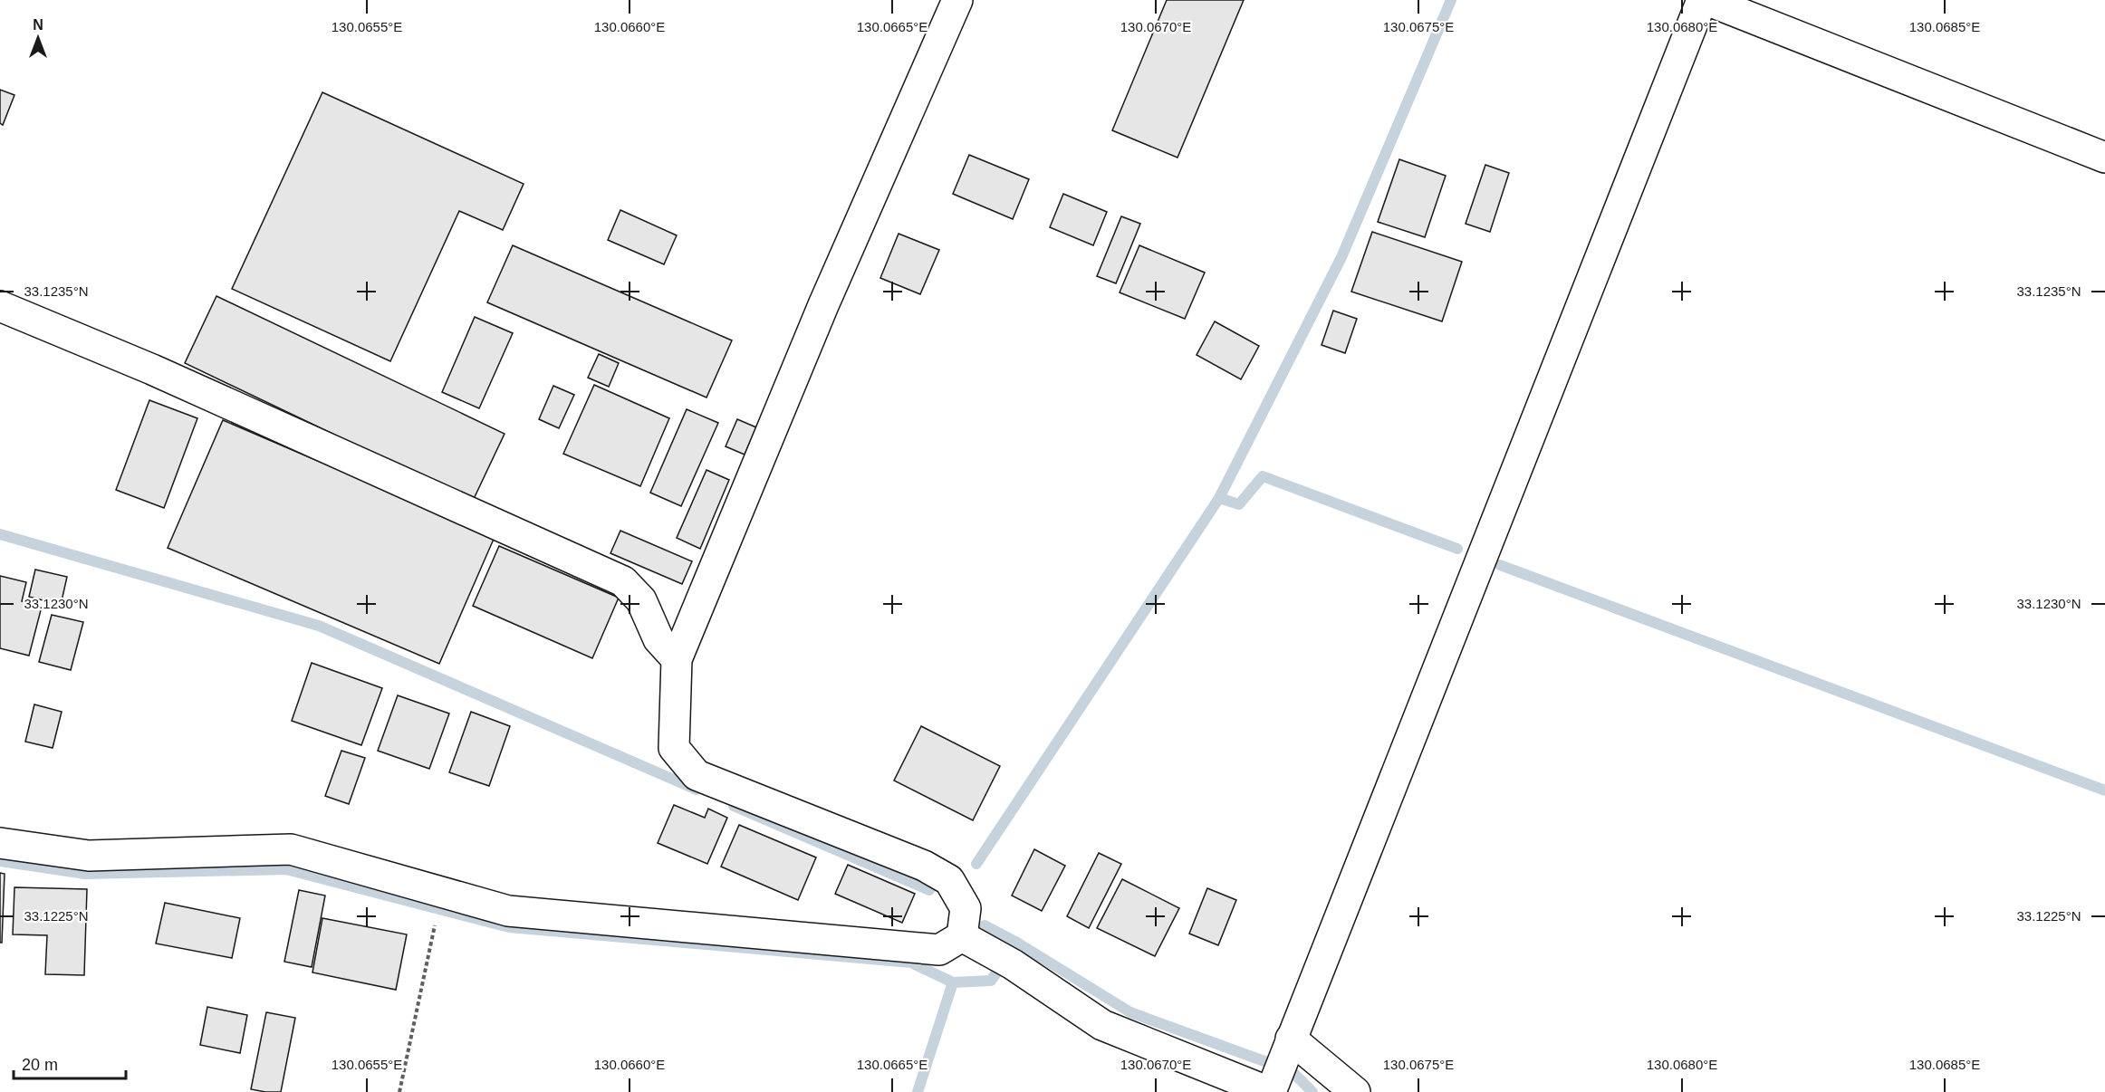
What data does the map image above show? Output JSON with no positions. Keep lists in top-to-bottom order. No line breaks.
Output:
{"scale_bar":"20 m","north":"top","coordinates":["130.0655°E","130.0660°E","130.0665°E","130.0670°E","130.0675°E","130.0680°E","130.0685°E","33.1235°N","33.1230°N","33.1225°N"]}
